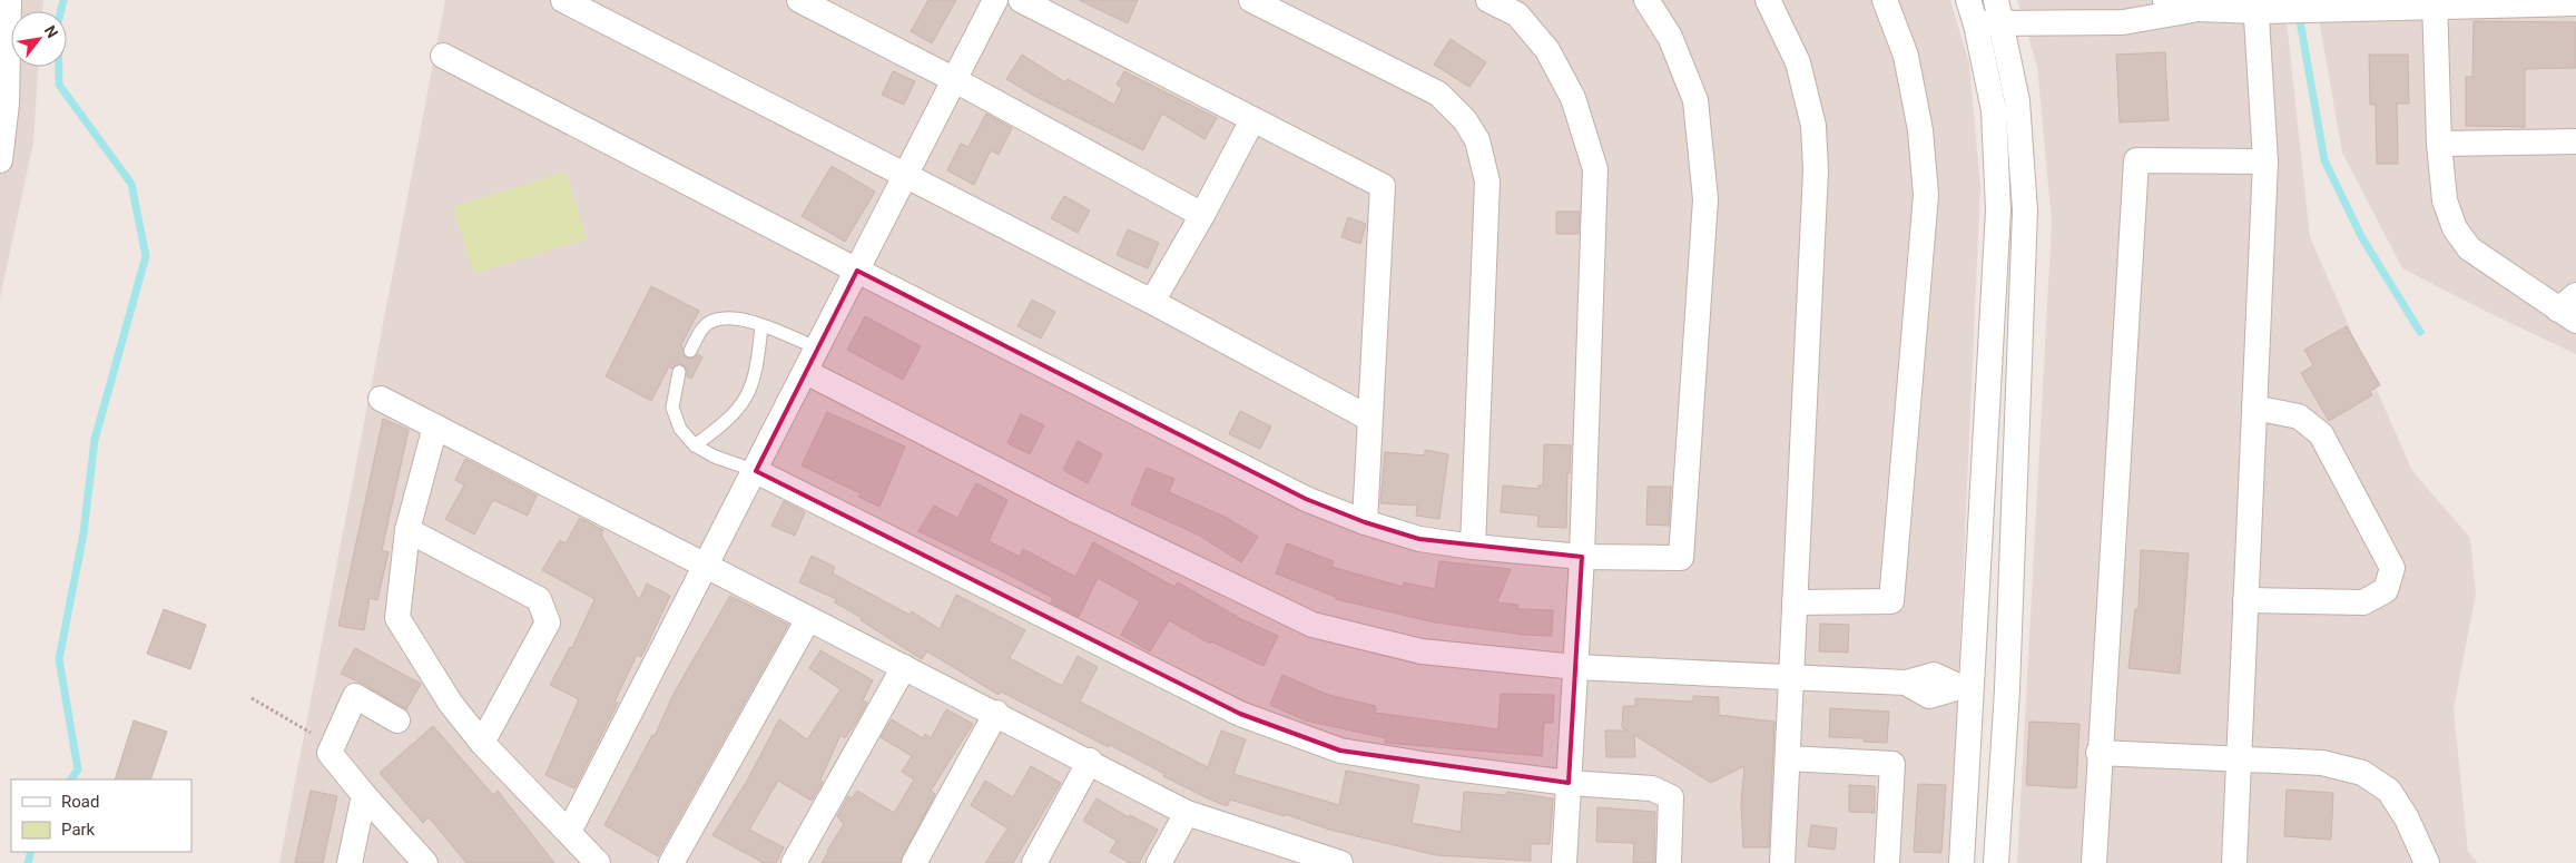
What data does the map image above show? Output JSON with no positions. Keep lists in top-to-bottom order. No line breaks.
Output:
{"legend":["Road","Park"],"north":"top right"}
